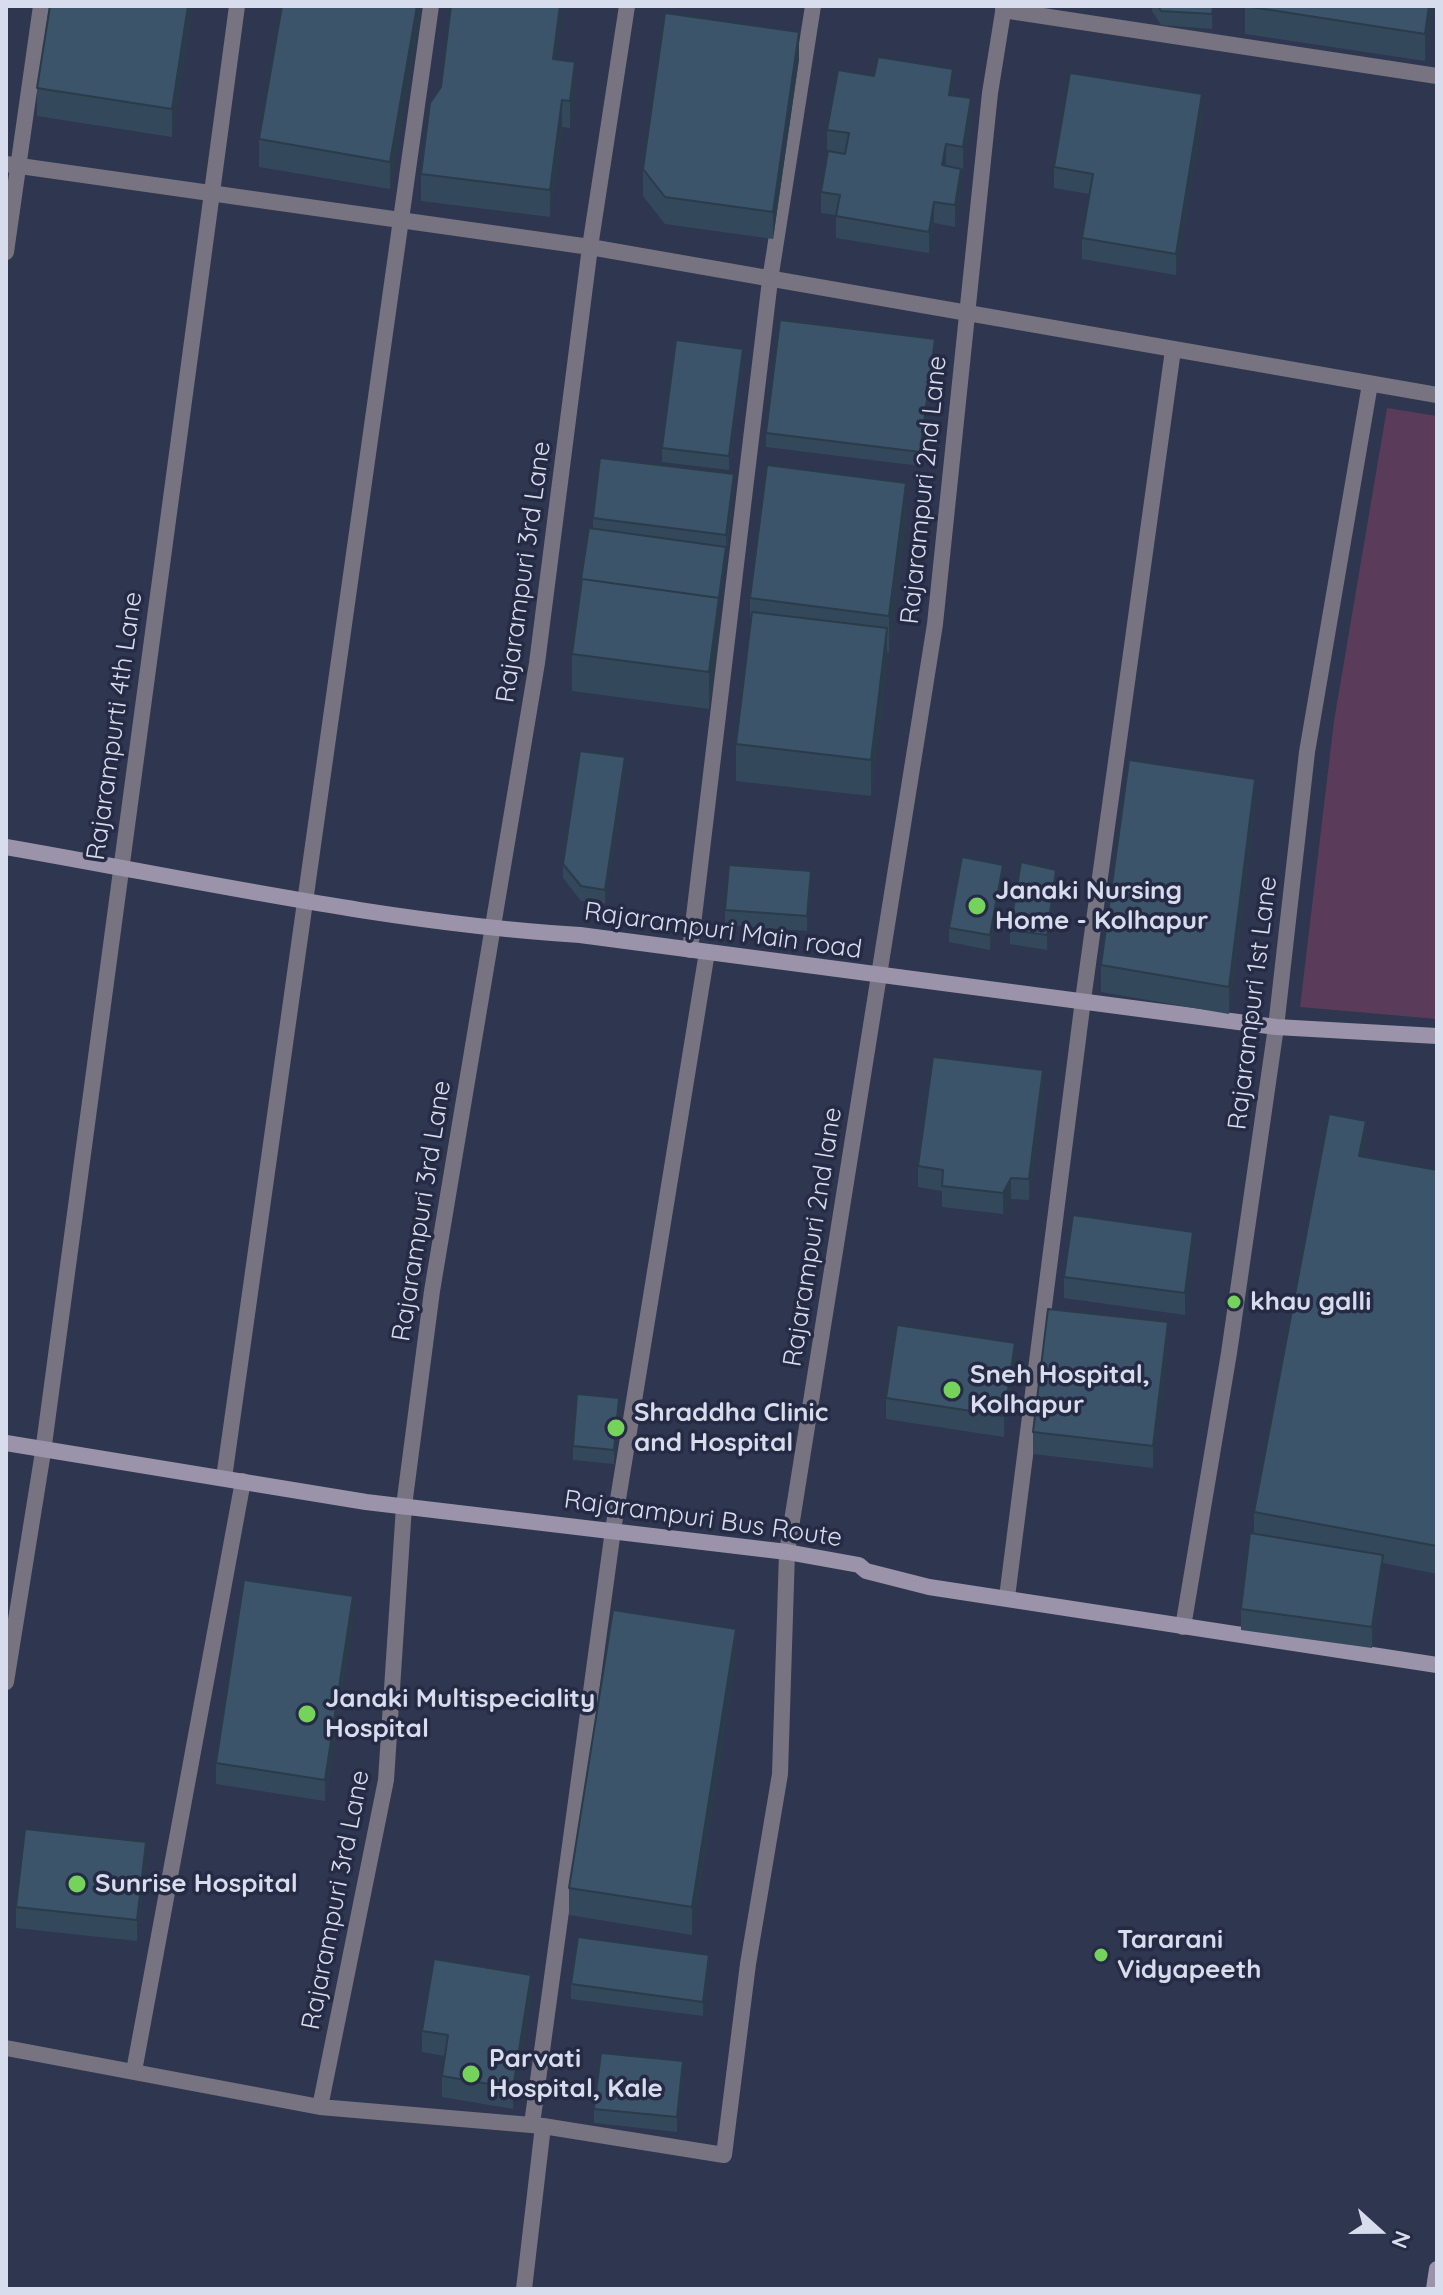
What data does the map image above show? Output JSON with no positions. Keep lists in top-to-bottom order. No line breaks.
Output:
{"streets":{"street":["Rajarampuri 2nd Lane","Rajarampuri 3rd Lane","Rajarampurti 4th Lane","Rajarampuri Main road","Rajarampuri 1st Lane","Rajarampuri 2nd lane","Rajarampuri Bus Route"]},"crossings":[["Rajarampuri 2nd Lane","Rajarampuri Main road"],["Rajarampuri 2nd Lane","Rajarampuri 2nd lane"],["Rajarampuri 3rd Lane","Rajarampuri Main road"],["Rajarampuri 3rd Lane","Rajarampuri Bus Route"],["Rajarampurti 4th Lane","Rajarampuri Main road"],["Rajarampurti 4th Lane","Rajarampuri Bus Route"],["Rajarampuri Main road","Rajarampuri 1st Lane"],["Rajarampuri Main road","Rajarampuri 2nd lane"],["Rajarampuri 1st Lane","Rajarampuri Bus Route"],["Rajarampuri 2nd lane","Rajarampuri Bus Route"]],"places":["Janaki Nursing Home - Kolhapur","khau galli","Sneh Hospital, Kolhapur","Shraddha Clinic and Hospital","Janaki Multispeciality Hospital","Sunrise Hospital","Tararani Vidyapeeth","Parvati Hospital, Kale"],"north":"right"}
